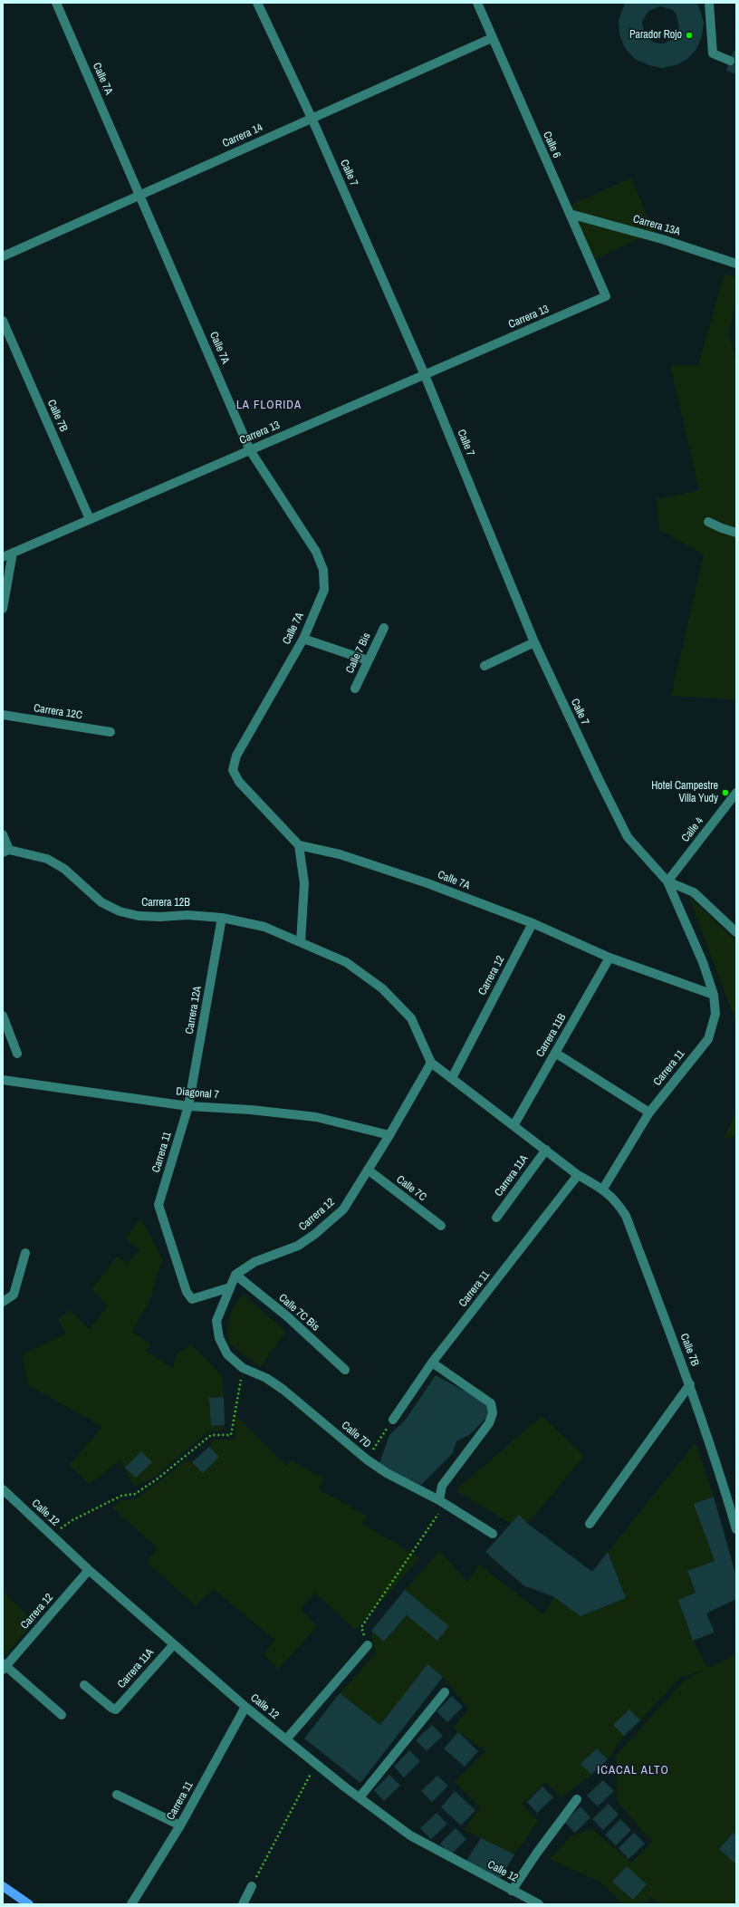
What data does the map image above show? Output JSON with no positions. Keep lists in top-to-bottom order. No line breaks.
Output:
{"streets":{"street":["Calle 7A","Carrera 14","Calle 6","Calle 7","Carrera 13A","Carrera 13","Calle 7B","Calle 7 Bis","Carrera 12C","Calle 4","Carrera 12B","Carrera 12","Carrera 12A","Carrera 11B","Carrera 11","Diagonal 7","Carrera 11A","Calle 7C","Calle 7C Bis","Calle 7D","Calle 12"]},"crossings":[["Calle 7A","Carrera 14"],["Calle 7A","Carrera 13"],["Calle 7A","Carrera 12"],["Calle 7A","Carrera 11B"],["Calle 7A","Carrera 11"],["Carrera 14","Calle 6"],["Carrera 14","Calle 7"],["Calle 6","Carrera 13A"],["Calle 6","Carrera 13"],["Calle 7","Carrera 13"],["Calle 7","Calle 4"],["Calle 7","Carrera 11"],["Carrera 13","Calle 7B"],["Calle 7B","Carrera 12B"],["Calle 7B","Carrera 12"],["Calle 7B","Carrera 11B"],["Calle 7B","Carrera 11"],["Calle 7B","Carrera 11A"],["Calle 4","Carrera 11"],["Carrera 12B","Carrera 12"],["Carrera 12B","Carrera 12A"],["Carrera 12","Diagonal 7"],["Carrera 12","Calle 7C"],["Carrera 12","Calle 7C Bis"],["Carrera 12","Calle 12"],["Carrera 12A","Carrera 11"],["Carrera 12A","Diagonal 7"],["Carrera 11","Diagonal 7"],["Carrera 11","Calle 7D"],["Carrera 11","Calle 12"],["Carrera 11A","Calle 12"]],"districts":["LA FLORIDA","ICACAL ALTO"],"places":["Parador Rojo","Hotel Campestre Villa Yudy"]}
